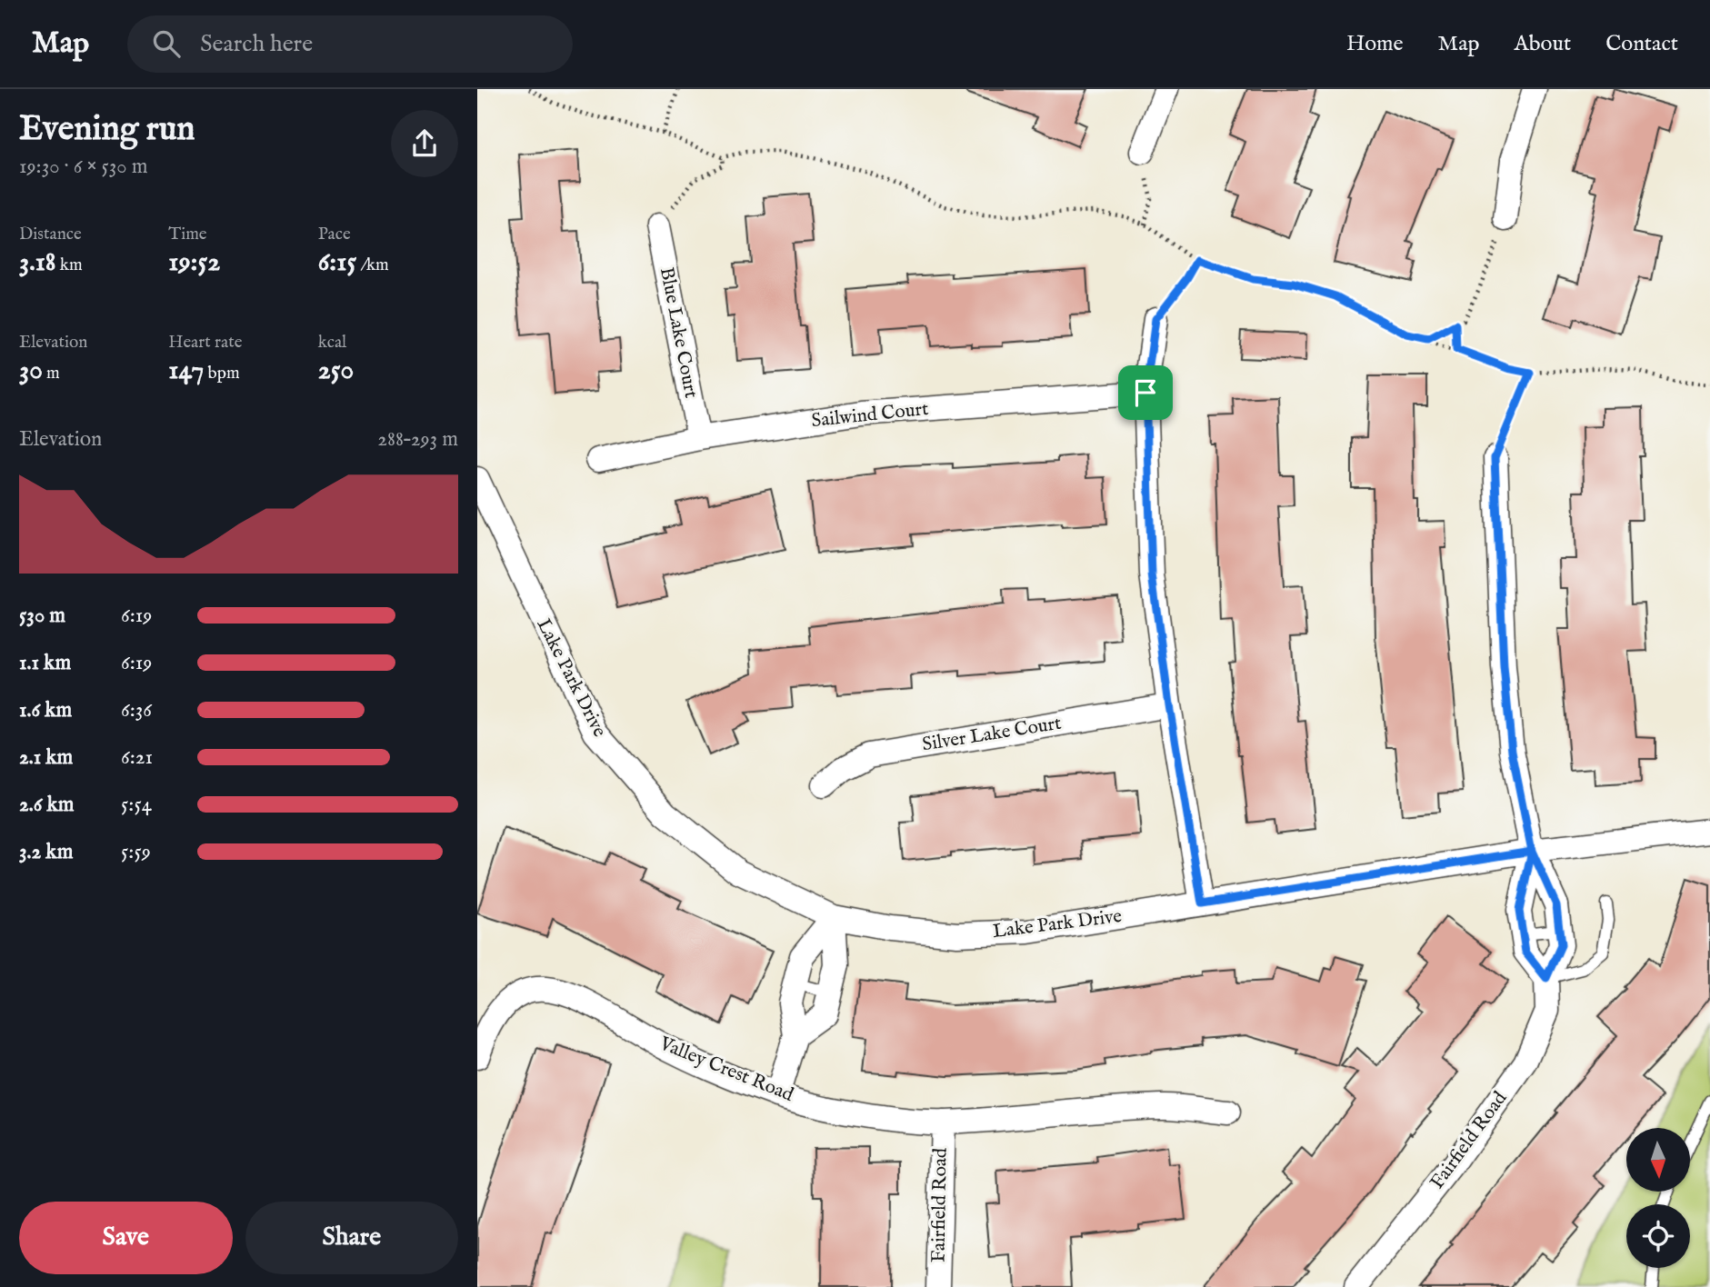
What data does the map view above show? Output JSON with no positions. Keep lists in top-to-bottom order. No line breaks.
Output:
{"streets":{"street":["Blue Lake Court","Sailwind Court","Lake Park Drive","Silver Lake Court","Valley Crest Road","Fairfield Road"]},"crossings":[["Blue Lake Court","Sailwind Court"],["Lake Park Drive","Fairfield Road"],["Valley Crest Road","Fairfield Road"]],"north":"bottom","page":{"header":"Map","search":"Search here","nav":["Home","Map","About","Contact"],"heading":["Evening run","19:30 · 6 × 530 m"],"stats":[["Distance","3.18 km"],["Time","19:52"],["Pace","6:15 /km"],["Elevation","30 m"],["Heart rate","147 bpm"],["kcal","250"]],"chart":["Elevation","288–293 m"],"list":[{"name":"530 m","note":"6:19"},{"name":"1.1 km","note":"6:19"},{"name":"1.6 km","note":"6:36"},{"name":"2.1 km","note":"6:21"},{"name":"2.6 km","note":"5:54"},{"name":"3.2 km","note":"5:59"}],"buttons":["Save","Share"]}}
